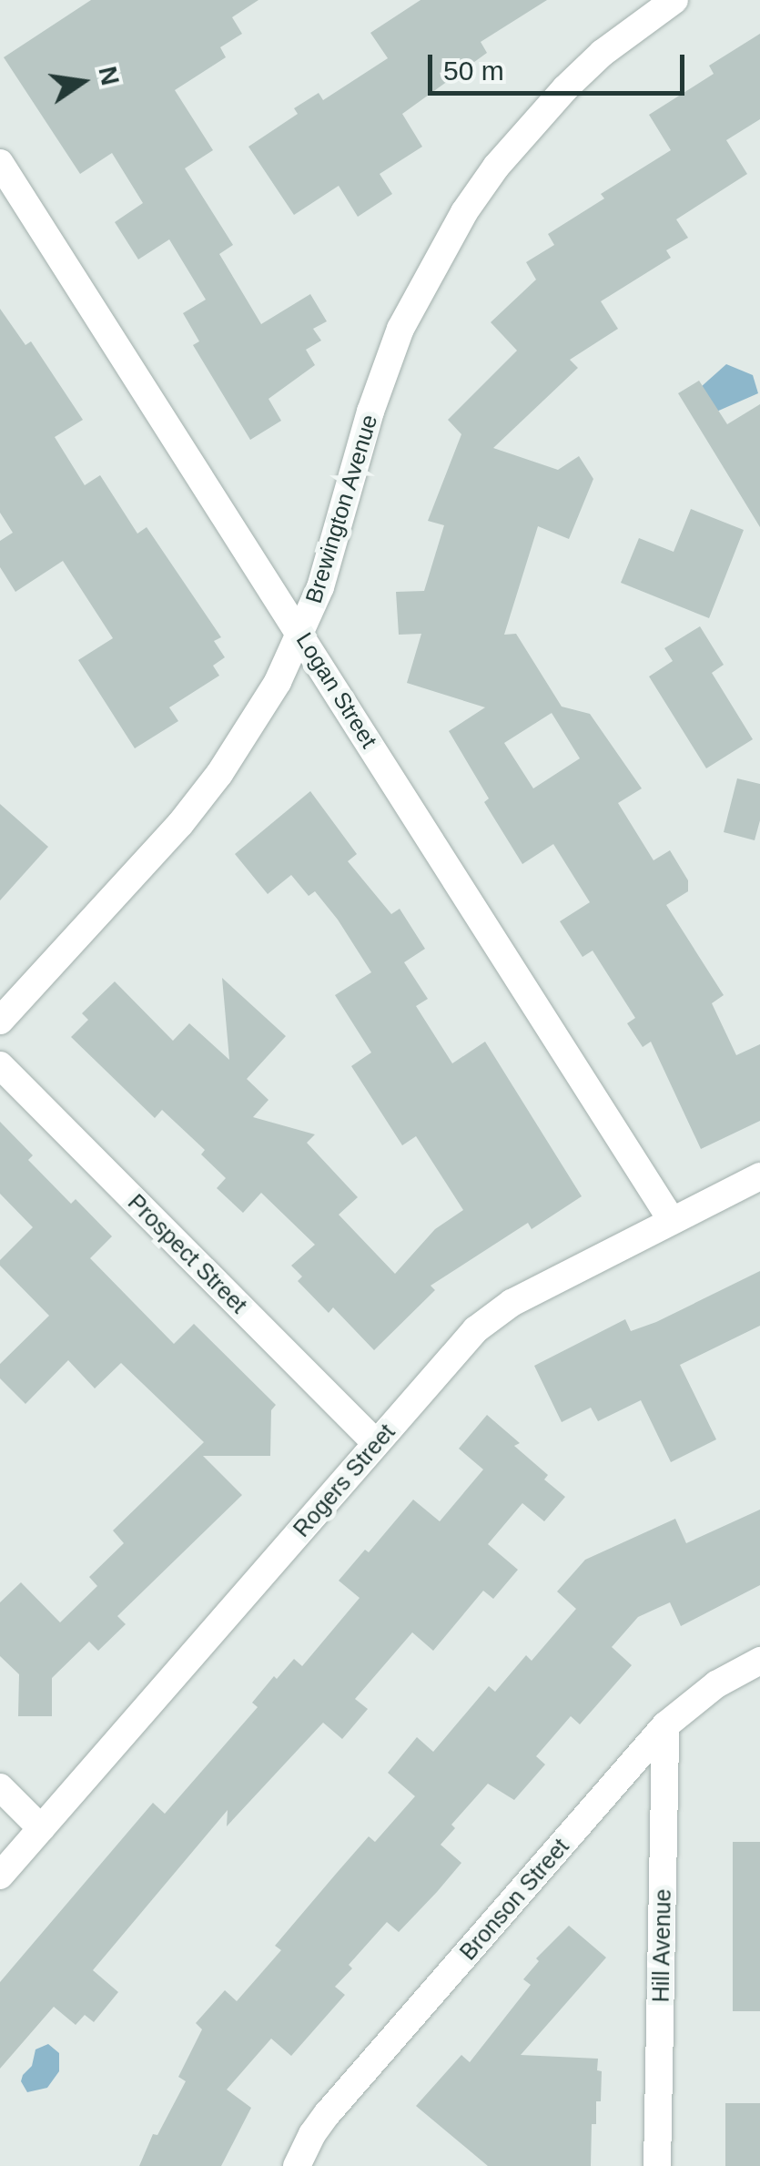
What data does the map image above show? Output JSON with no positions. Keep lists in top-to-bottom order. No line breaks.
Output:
{"streets":{"street":["Brewington Avenue","Logan Street","Prospect Street","Rogers Street","Bronson Street","Hill Avenue"]},"crossings":[["Brewington Avenue","Logan Street"],["Logan Street","Rogers Street"],["Prospect Street","Rogers Street"],["Bronson Street","Hill Avenue"]],"scale_bar":"50 m","north":"right"}
